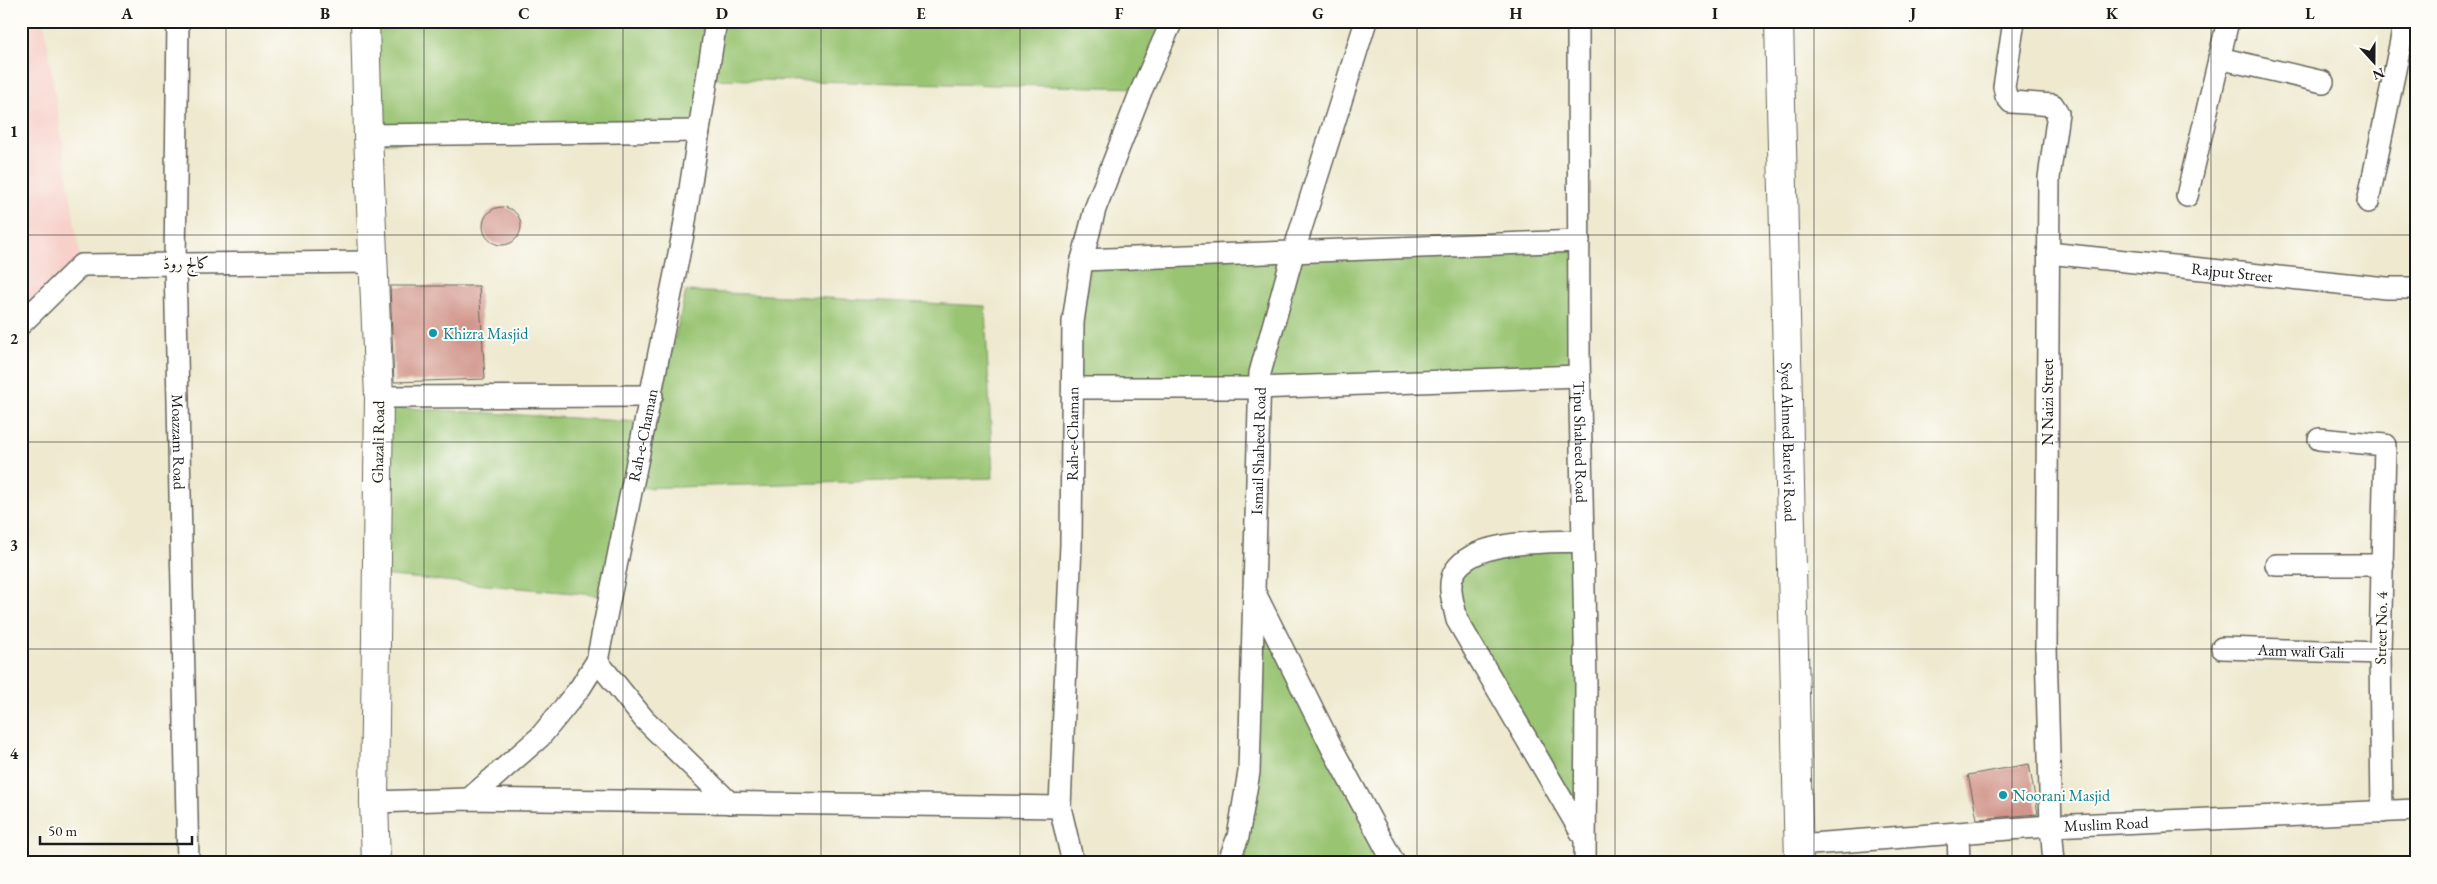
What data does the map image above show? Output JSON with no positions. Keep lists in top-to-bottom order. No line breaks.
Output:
{"streets":{"main road":["Ghazali Road","Syed Ahmed Barelvi Road"],"street":["کالج روڈ","Rajput Street","N Naizi Street","Rah-e-Chaman","Moazzam Road","Tipu Shaheed Road","Ismail Shaheed Road","Street No. 4","Aam wali Gali","Muslim Road"]},"crossings":[["کالج روڈ","Moazzam Road"],["کالج روڈ","Ghazali Road"],["Rajput Street","N Naizi Street"],["N Naizi Street","Muslim Road"],["Syed Ahmed Barelvi Road","Muslim Road"],["Street No. 4","Aam wali Gali"],["Street No. 4","Muslim Road"]],"places":["Khizra Masjid","Noorani Masjid"],"scale_bar":"50 m","north":"bottom","grid":{"columns":["A","B","C","D","E","F","G","H","I","J","K","L"],"rows":["1","2","3","4"]}}
